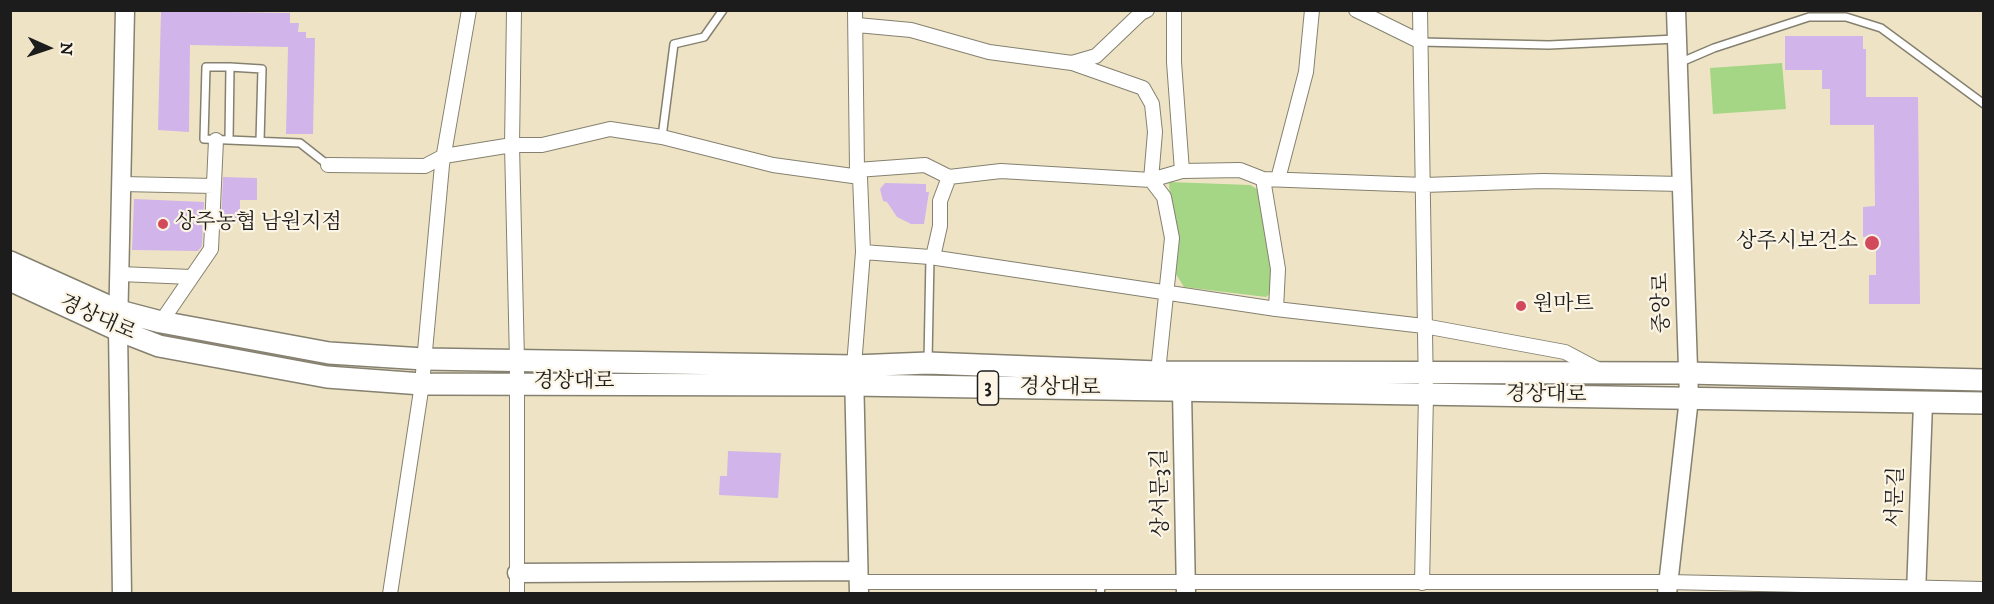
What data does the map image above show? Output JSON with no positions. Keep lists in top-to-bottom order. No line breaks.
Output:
{"streets":{"main road":["경상대로","3"],"street":["중앙로","상서문3길","서문길"]},"crossings":[["중앙로","경상대로"],["경상대로","상서문3길"],["경상대로","서문길"]],"places":["상주농협 남원지점","상주시보건소","원마트"],"north":"right"}
